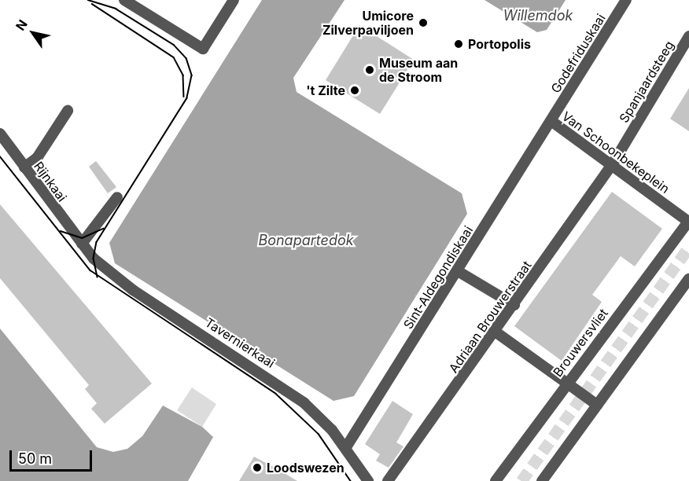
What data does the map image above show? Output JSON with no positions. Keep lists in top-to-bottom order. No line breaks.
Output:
{"streets":{"street":["Godefriduskaai","Spanjaardsteeg","Van Schoonbekeplein","Rijnkaai","Sint-Aldegondiskaai","Adriaan Brouwerstraat","Tavernierkaai","Brouwersvliet"]},"crossings":[["Godefriduskaai","Van Schoonbekeplein"],["Godefriduskaai","Sint-Aldegondiskaai"],["Spanjaardsteeg","Van Schoonbekeplein"],["Spanjaardsteeg","Adriaan Brouwerstraat"],["Van Schoonbekeplein","Sint-Aldegondiskaai"],["Van Schoonbekeplein","Adriaan Brouwerstraat"],["Van Schoonbekeplein","Brouwersvliet"],["Rijnkaai","Tavernierkaai"],["Sint-Aldegondiskaai","Tavernierkaai"]],"water":["Willemdok","Bonapartedok"],"places":["Umicore Zilverpaviljoen","Portopolis","Museum aan de Stroom","'t Zilte","Loodswezen"],"scale_bar":"50 m","north":"top left"}
